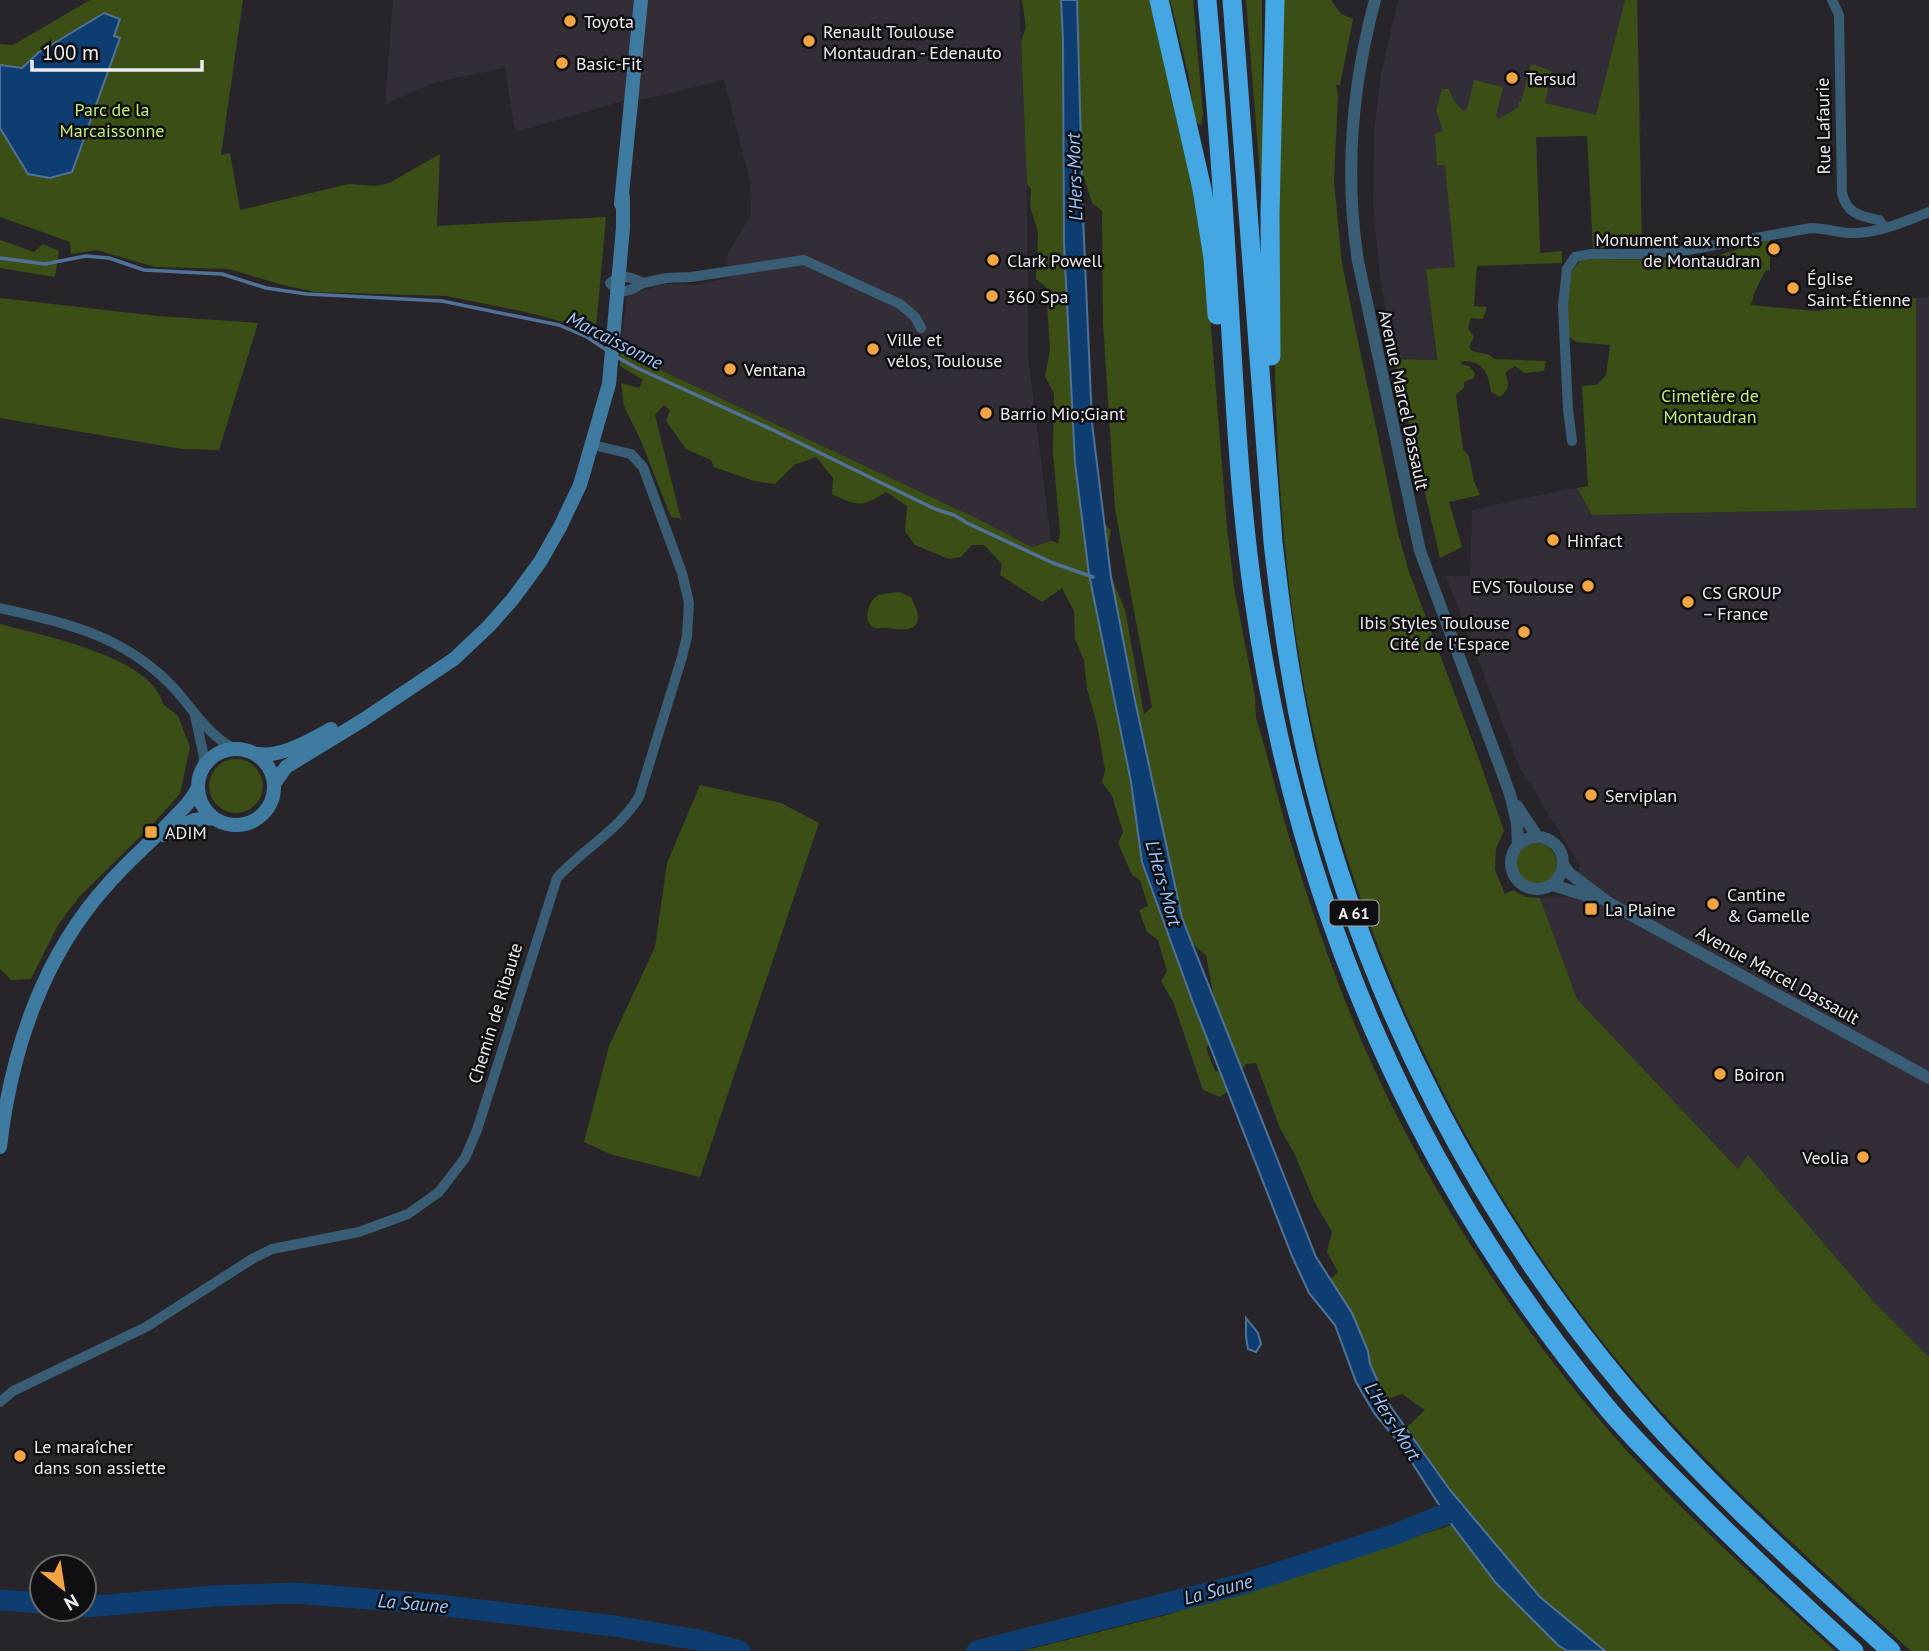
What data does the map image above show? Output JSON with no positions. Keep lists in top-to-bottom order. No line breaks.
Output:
{"streets":{"highway":["A 61"],"street":["Rue Lafaurie","Avenue Marcel Dassault","Chemin de Ribaute"]},"water":["L'Hers-Mort","Marcaissonne","La Saune"],"parks":["Parc de la Marcaissonne","Cimetière de Montaudran"],"places":{"other":["Toyota","Renault Toulouse Montaudran - Edenauto","Basic-Fit","Tersud","Monument aux morts de Montaudran","Clark Powell","Église Saint-Étienne","360 Spa","Ville et vélos, Toulouse","Ventana","Barrio Mio;Giant","Hinfact","EVS Toulouse","CS GROUP – France","Ibis Styles Toulouse Cité de l'Espace","Serviplan","Cantine & Gamelle","Boiron","Veolia","Le maraîcher dans son assiette"],"transit":["ADIM","La Plaine"]},"scale_bar":"100 m","north":"bottom right"}
